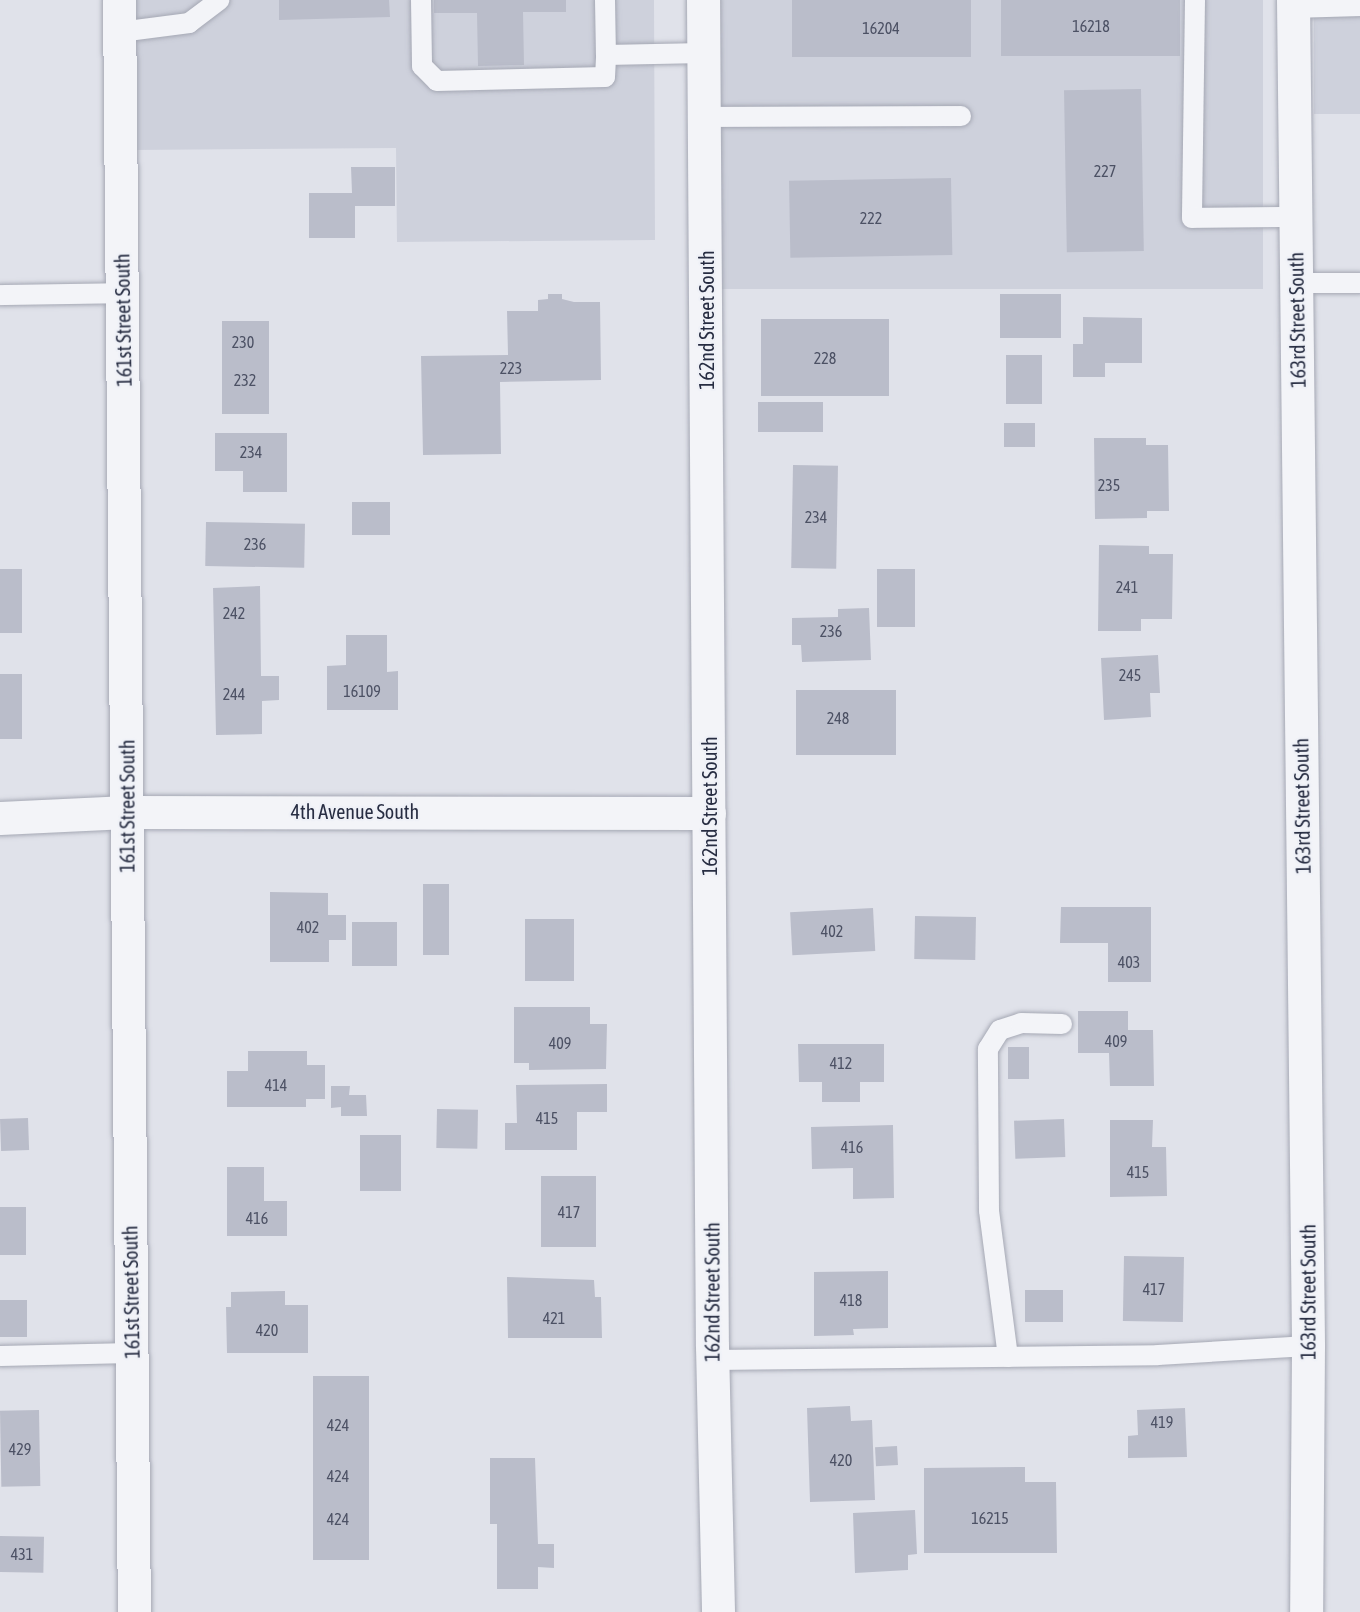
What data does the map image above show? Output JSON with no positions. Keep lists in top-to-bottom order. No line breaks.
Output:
{"streets":{"street":["161st Street South","162nd Street South","163rd Street South","4th Avenue South"]},"crossings":[["161st Street South","4th Avenue South"],["162nd Street South","4th Avenue South"]],"house_numbers":["16218","16204","227","222","230","228","223","232","234","235","234","236","241","242","236","245","16109","244","248","402","402","403","409","409","412","414","415","416","415","417","416","417","418","421","420","419","424","429","420","424","16215","424","431"]}
